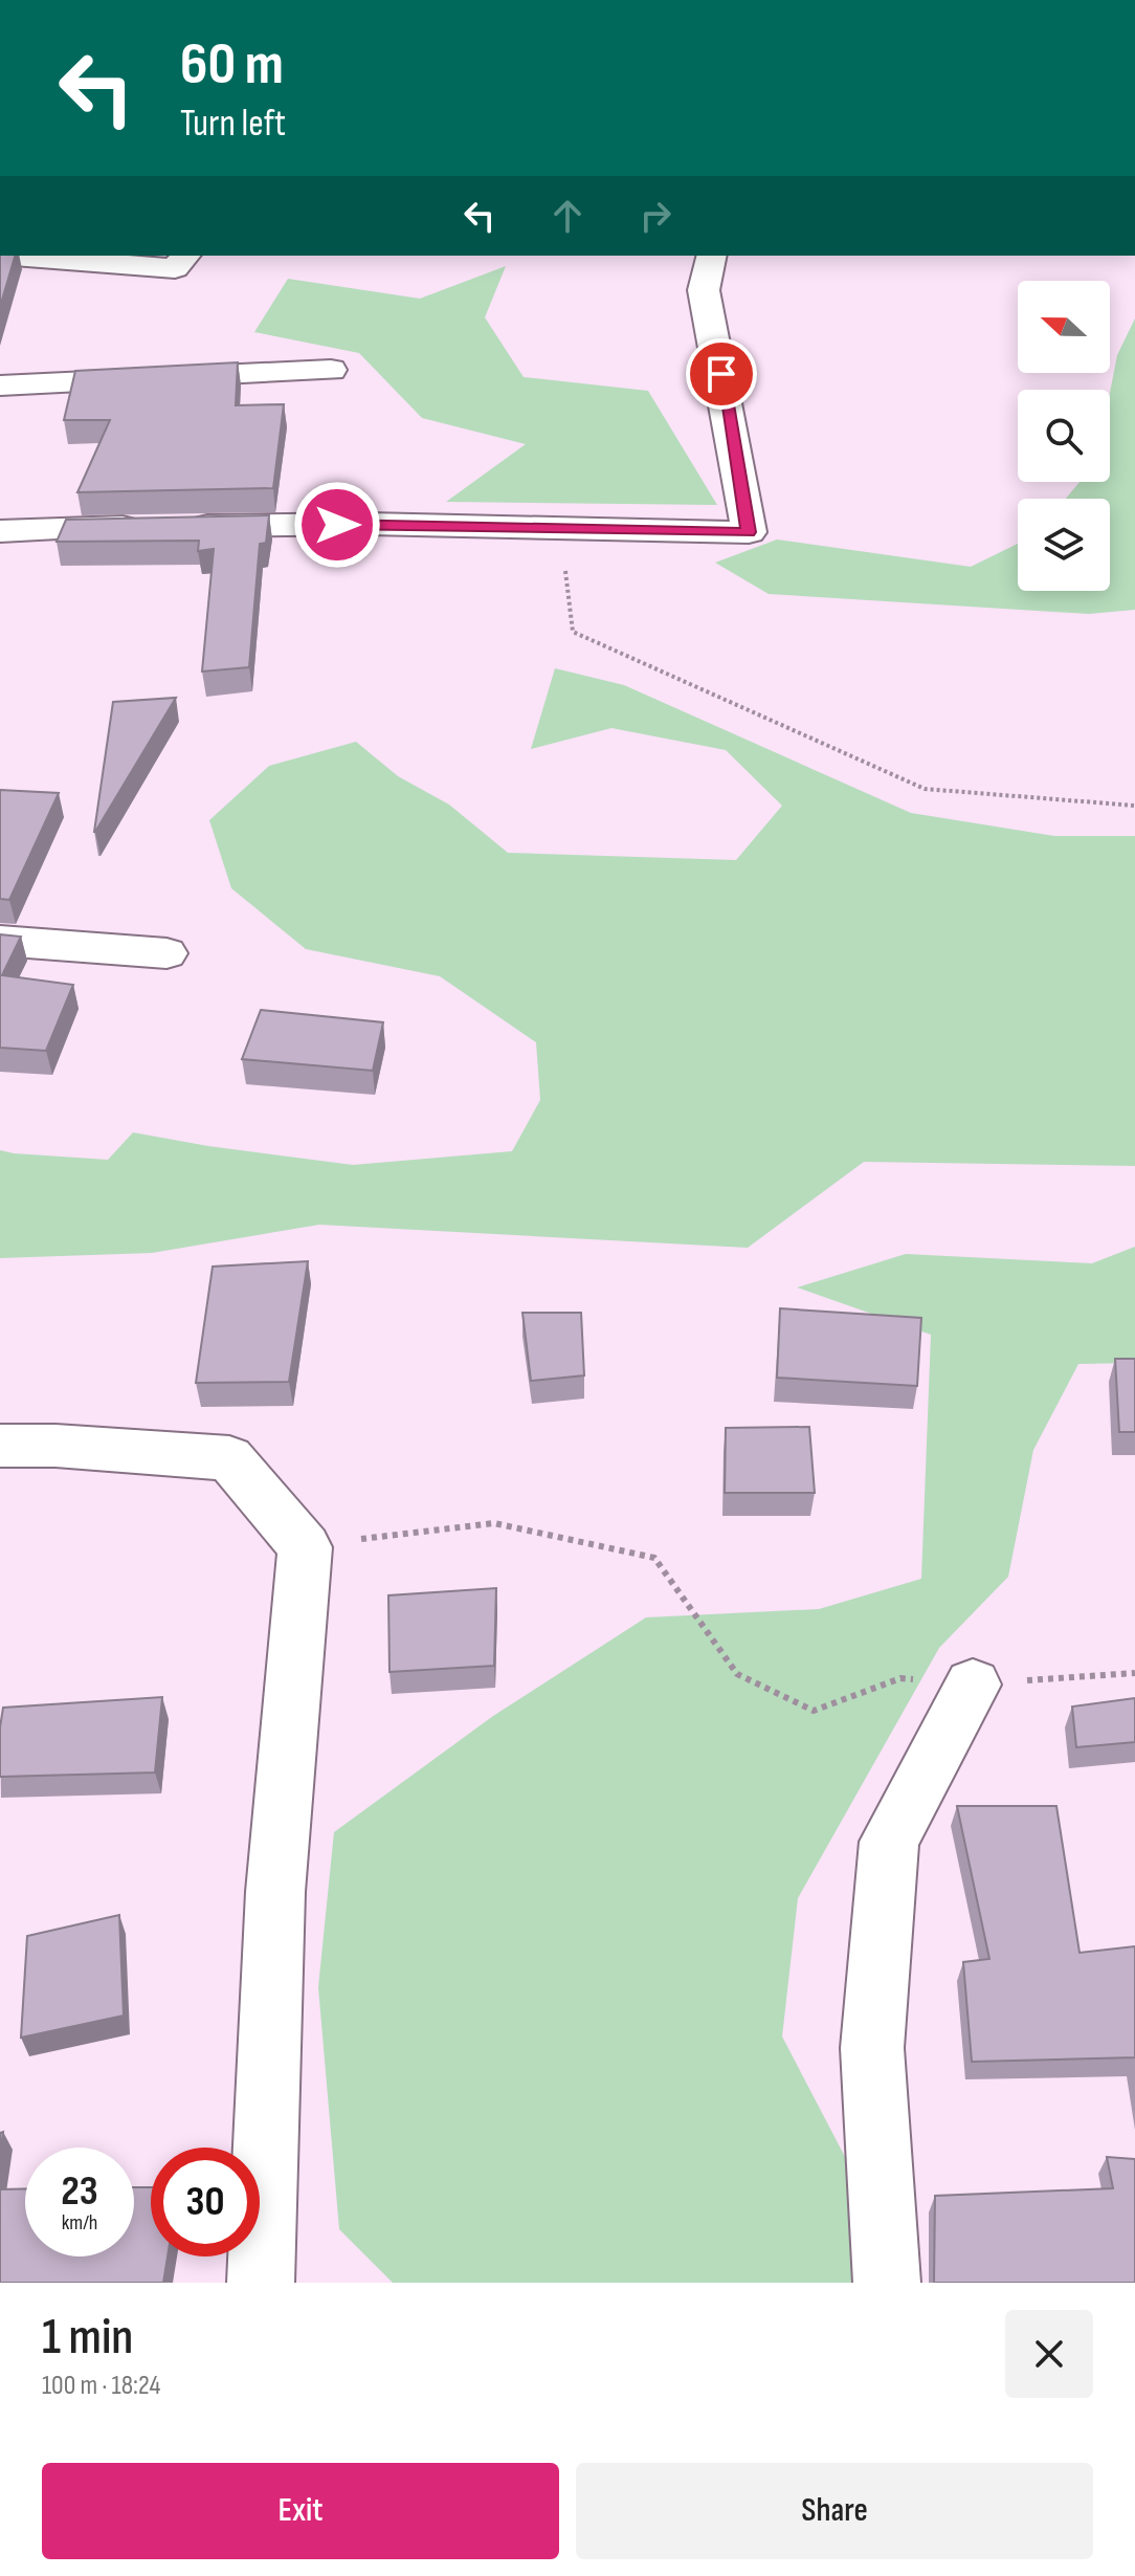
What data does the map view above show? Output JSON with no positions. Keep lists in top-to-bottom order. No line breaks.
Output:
{"north":"left","page":{"turn":["60 m","Turn left"],"speed":"23 km/h","limit":"30","heading":["1 min","100 m · 18:24"],"buttons":["Exit","Share"]}}
